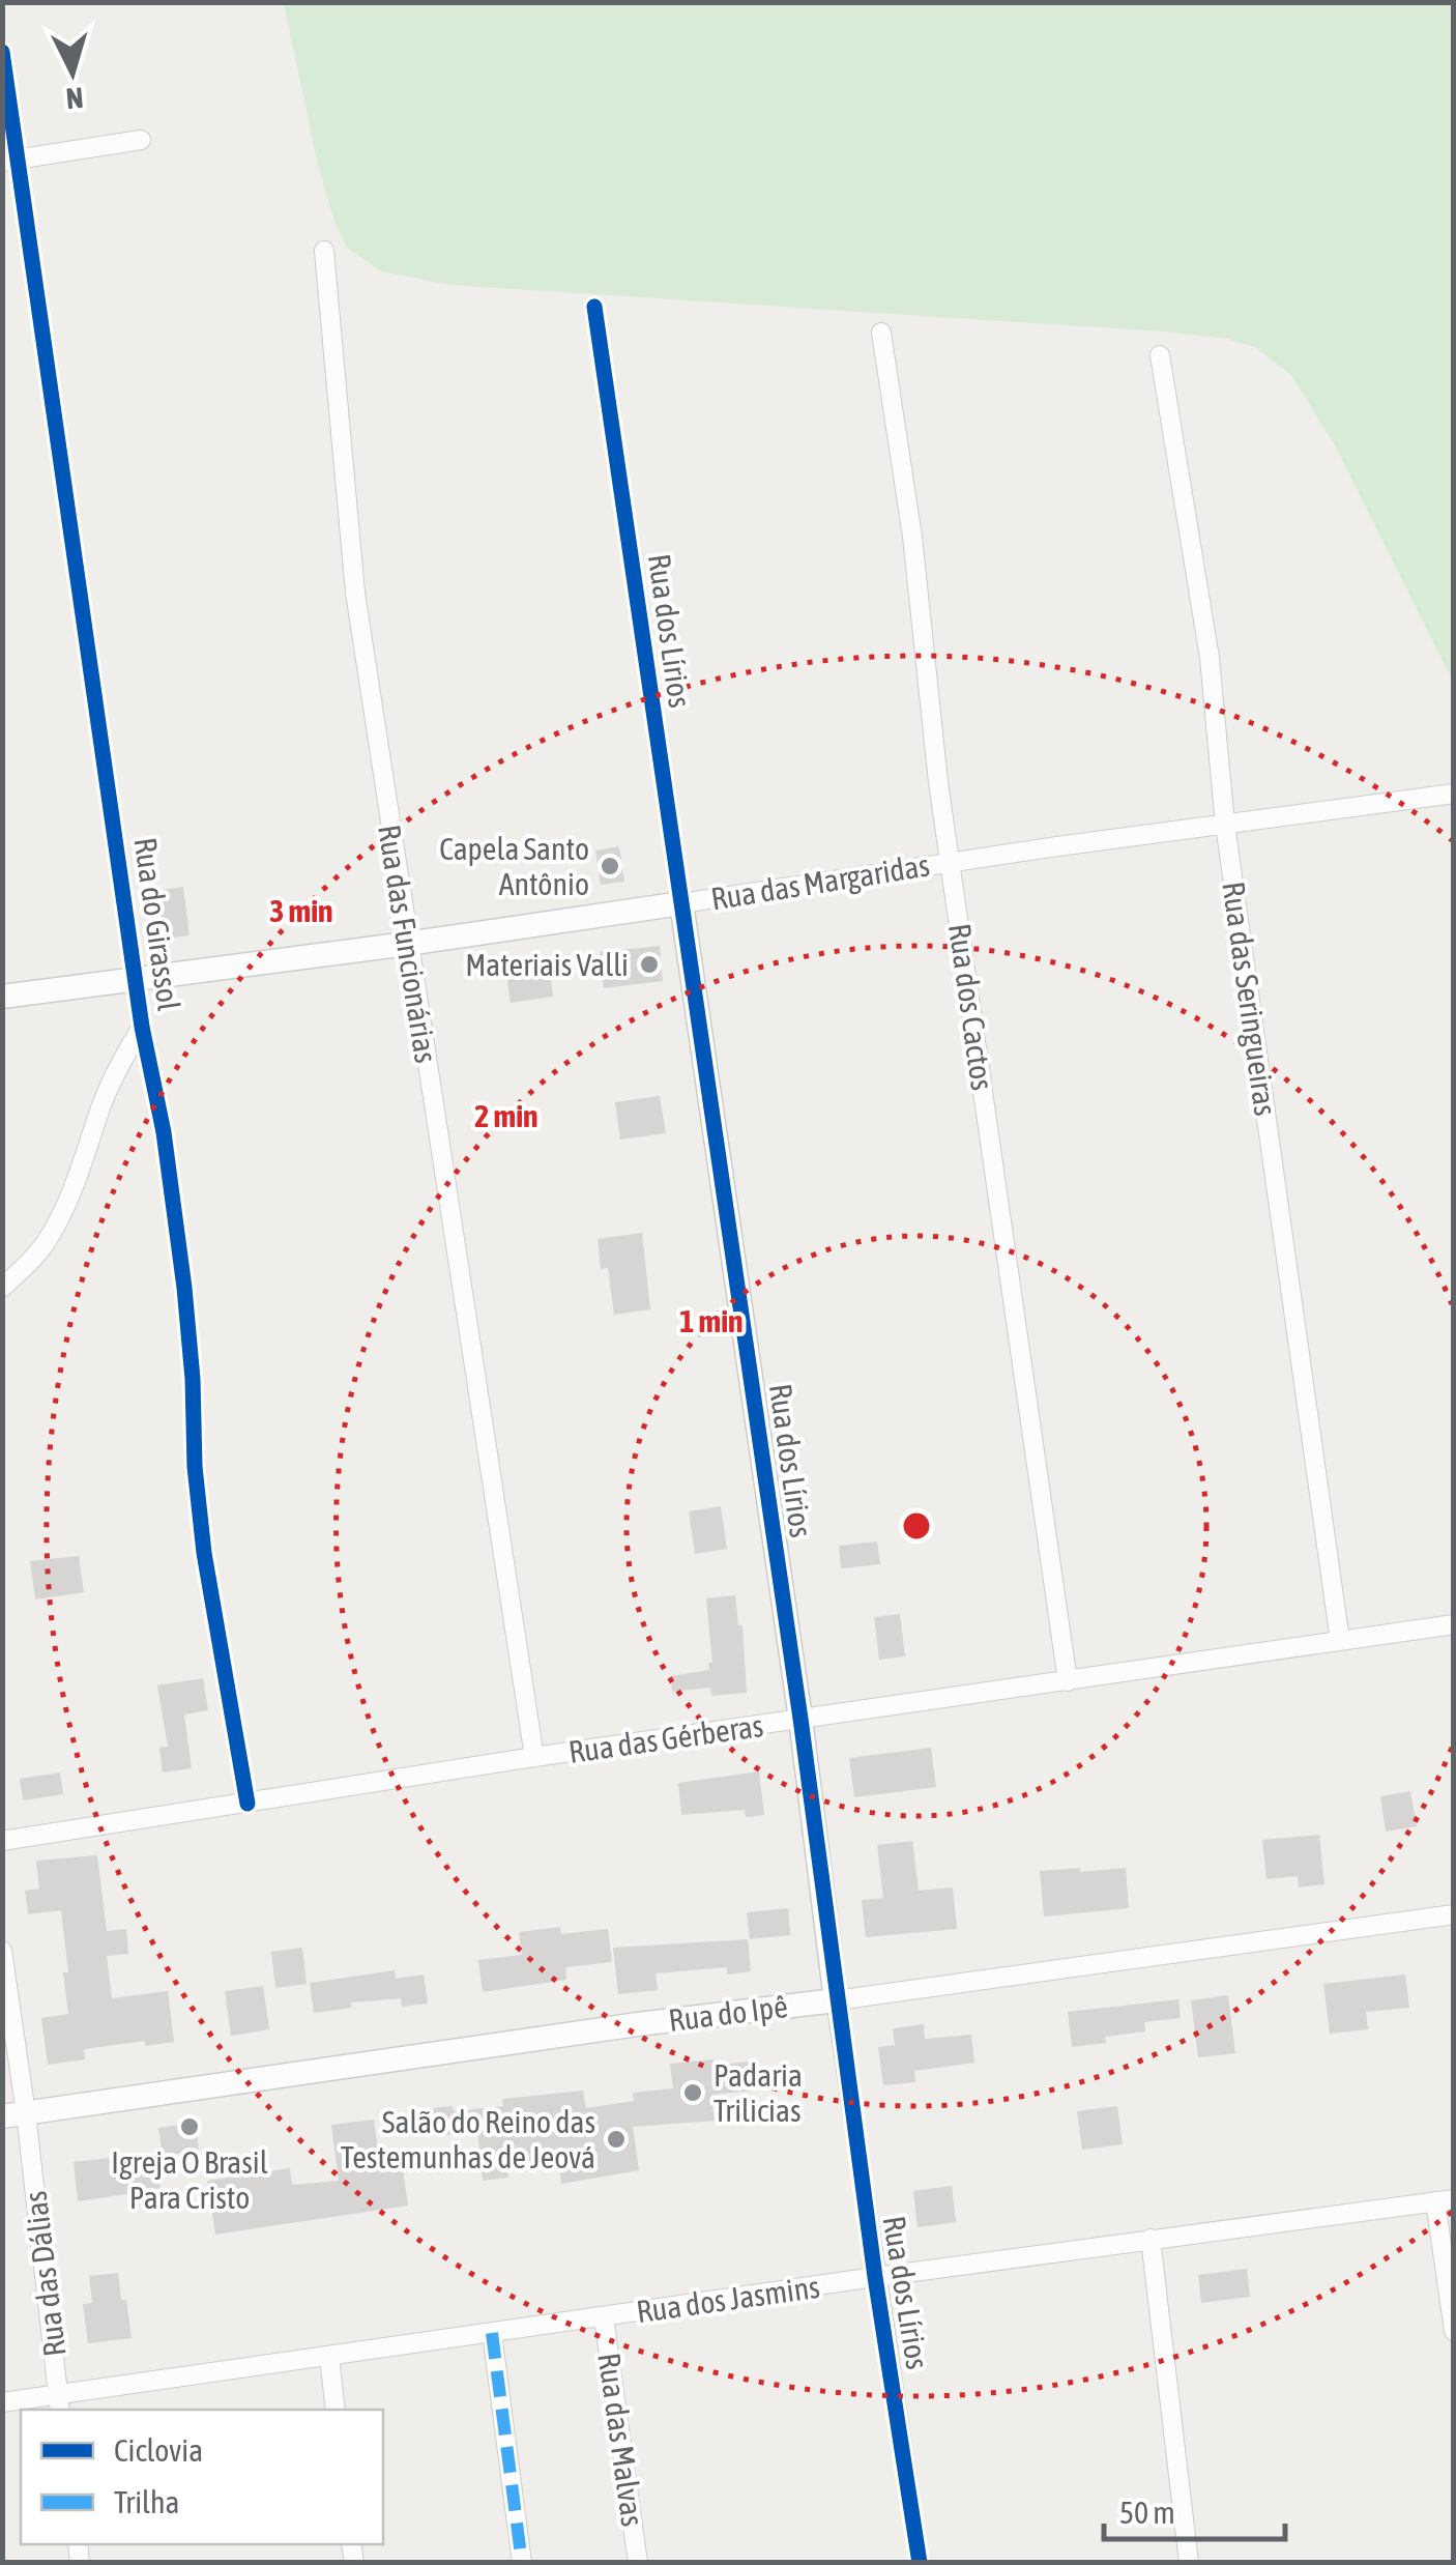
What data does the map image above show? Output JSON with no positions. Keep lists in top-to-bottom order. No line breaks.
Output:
{"streets":{"street":["Rua dos Lírios","Rua das Margaridas","Rua do Girassol","Rua das Funcionárias","Rua das Seringueiras","Rua dos Cactos","Rua das Gérberas","Rua do Ipê","Rua das Dálias","Rua dos Jasmins","Rua das Malvas"]},"crossings":[["Rua dos Lírios","Rua das Margaridas"],["Rua dos Lírios","Rua das Gérberas"],["Rua dos Lírios","Rua do Ipê"],["Rua dos Lírios","Rua dos Jasmins"],["Rua das Margaridas","Rua do Girassol"],["Rua das Margaridas","Rua das Funcionárias"],["Rua das Margaridas","Rua das Seringueiras"],["Rua das Margaridas","Rua dos Cactos"],["Rua do Girassol","Rua das Gérberas"],["Rua das Funcionárias","Rua das Gérberas"],["Rua das Seringueiras","Rua das Gérberas"],["Rua dos Cactos","Rua das Gérberas"],["Rua do Ipê","Rua das Dálias"],["Rua das Dálias","Rua dos Jasmins"],["Rua dos Jasmins","Rua das Malvas"]],"places":["Capela Santo Antônio","Materiais Valli","Padaria Trilicias","Igreja O Brasil Para Cristo","Salão do Reino das Testemunhas de Jeová"],"legend":["Ciclovia","Trilha"],"scale_bar":"50 m","north":"bottom","rings":["3 min","2 min","1 min"]}
